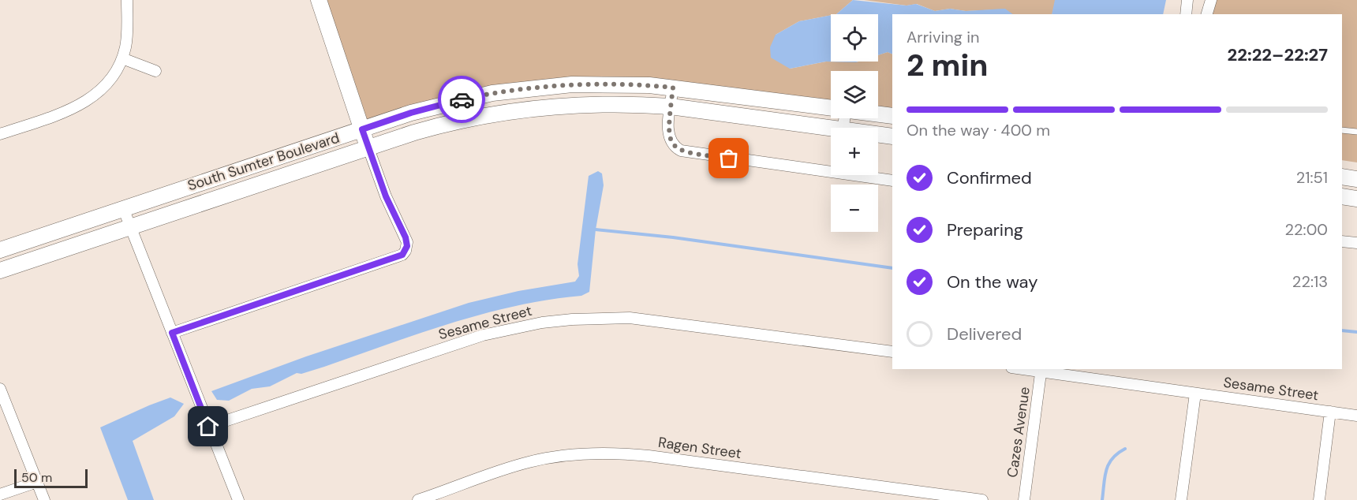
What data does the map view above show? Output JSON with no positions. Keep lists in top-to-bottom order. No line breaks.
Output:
{"streets":{"main road":["South Sumter Boulevard"],"street":["Sesame Street","Cazes Avenue","Ragen Street"]},"crossings":[["Sesame Street","Cazes Avenue"]],"scale_bar":"50 m","page":{"map_buttons":["+","−"],"heading":["2 min","Arriving in","22:22–22:27"],"bar":"On the way · 400 m","list":[["Confirmed","21:51"],["Preparing","22:00"],["On the way","22:13"],"Delivered"],"scale":"50 m"}}
